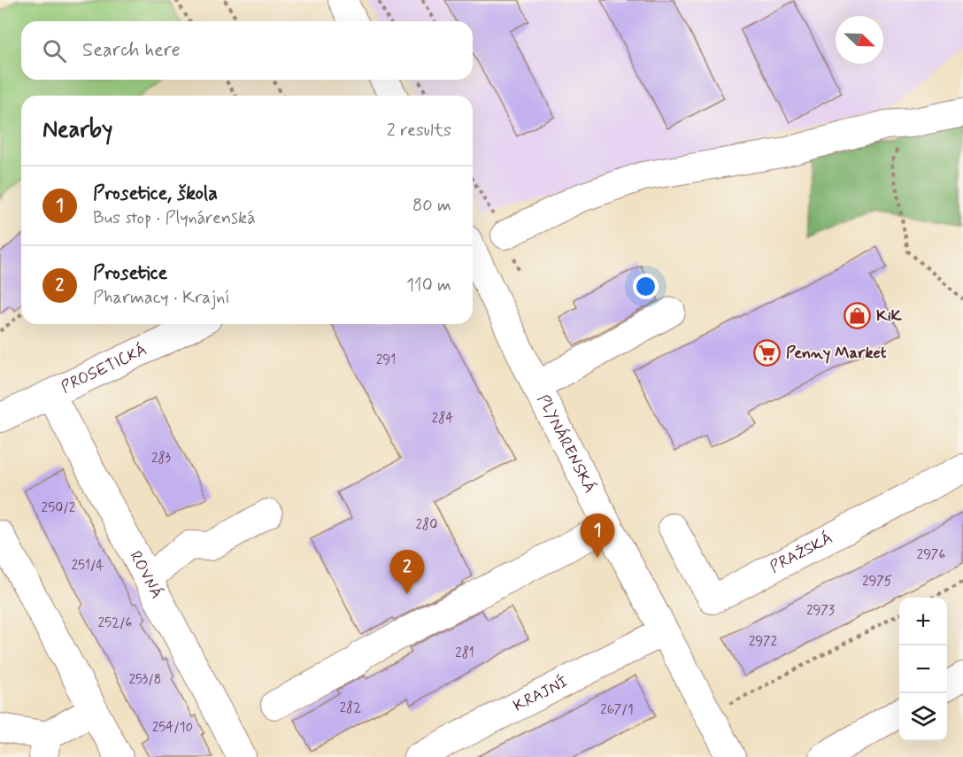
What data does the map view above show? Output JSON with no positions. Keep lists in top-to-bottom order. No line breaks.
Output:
{"streets":{"street":["PROSETICKÁ","PLYNÁRENSKÁ","PRAŽSKÁ","ROVNÁ","KRAJNÍ"]},"crossings":[["PROSETICKÁ","ROVNÁ"],["PLYNÁRENSKÁ","KRAJNÍ"]],"places":{"shop":["KiK"],"supermarket":["Penny Market"]},"house_numbers":["291","284","283","250/2","280","2976","251/4","2975","2973","252/6","2972","281","253/8","282","267/1","254/10"],"north":"bottom right","page":{"search":"Search here","heading":["Nearby","2 results"],"list":[{"mark":"1","name":"Prosetice, škola","note":"Bus stop · Plynárenská","value":"80 m"},{"mark":"2","name":"Prosetice","note":"Pharmacy · Krajní","value":"110 m"}],"pins":["1","2"],"map_buttons":["+","−"]}}
